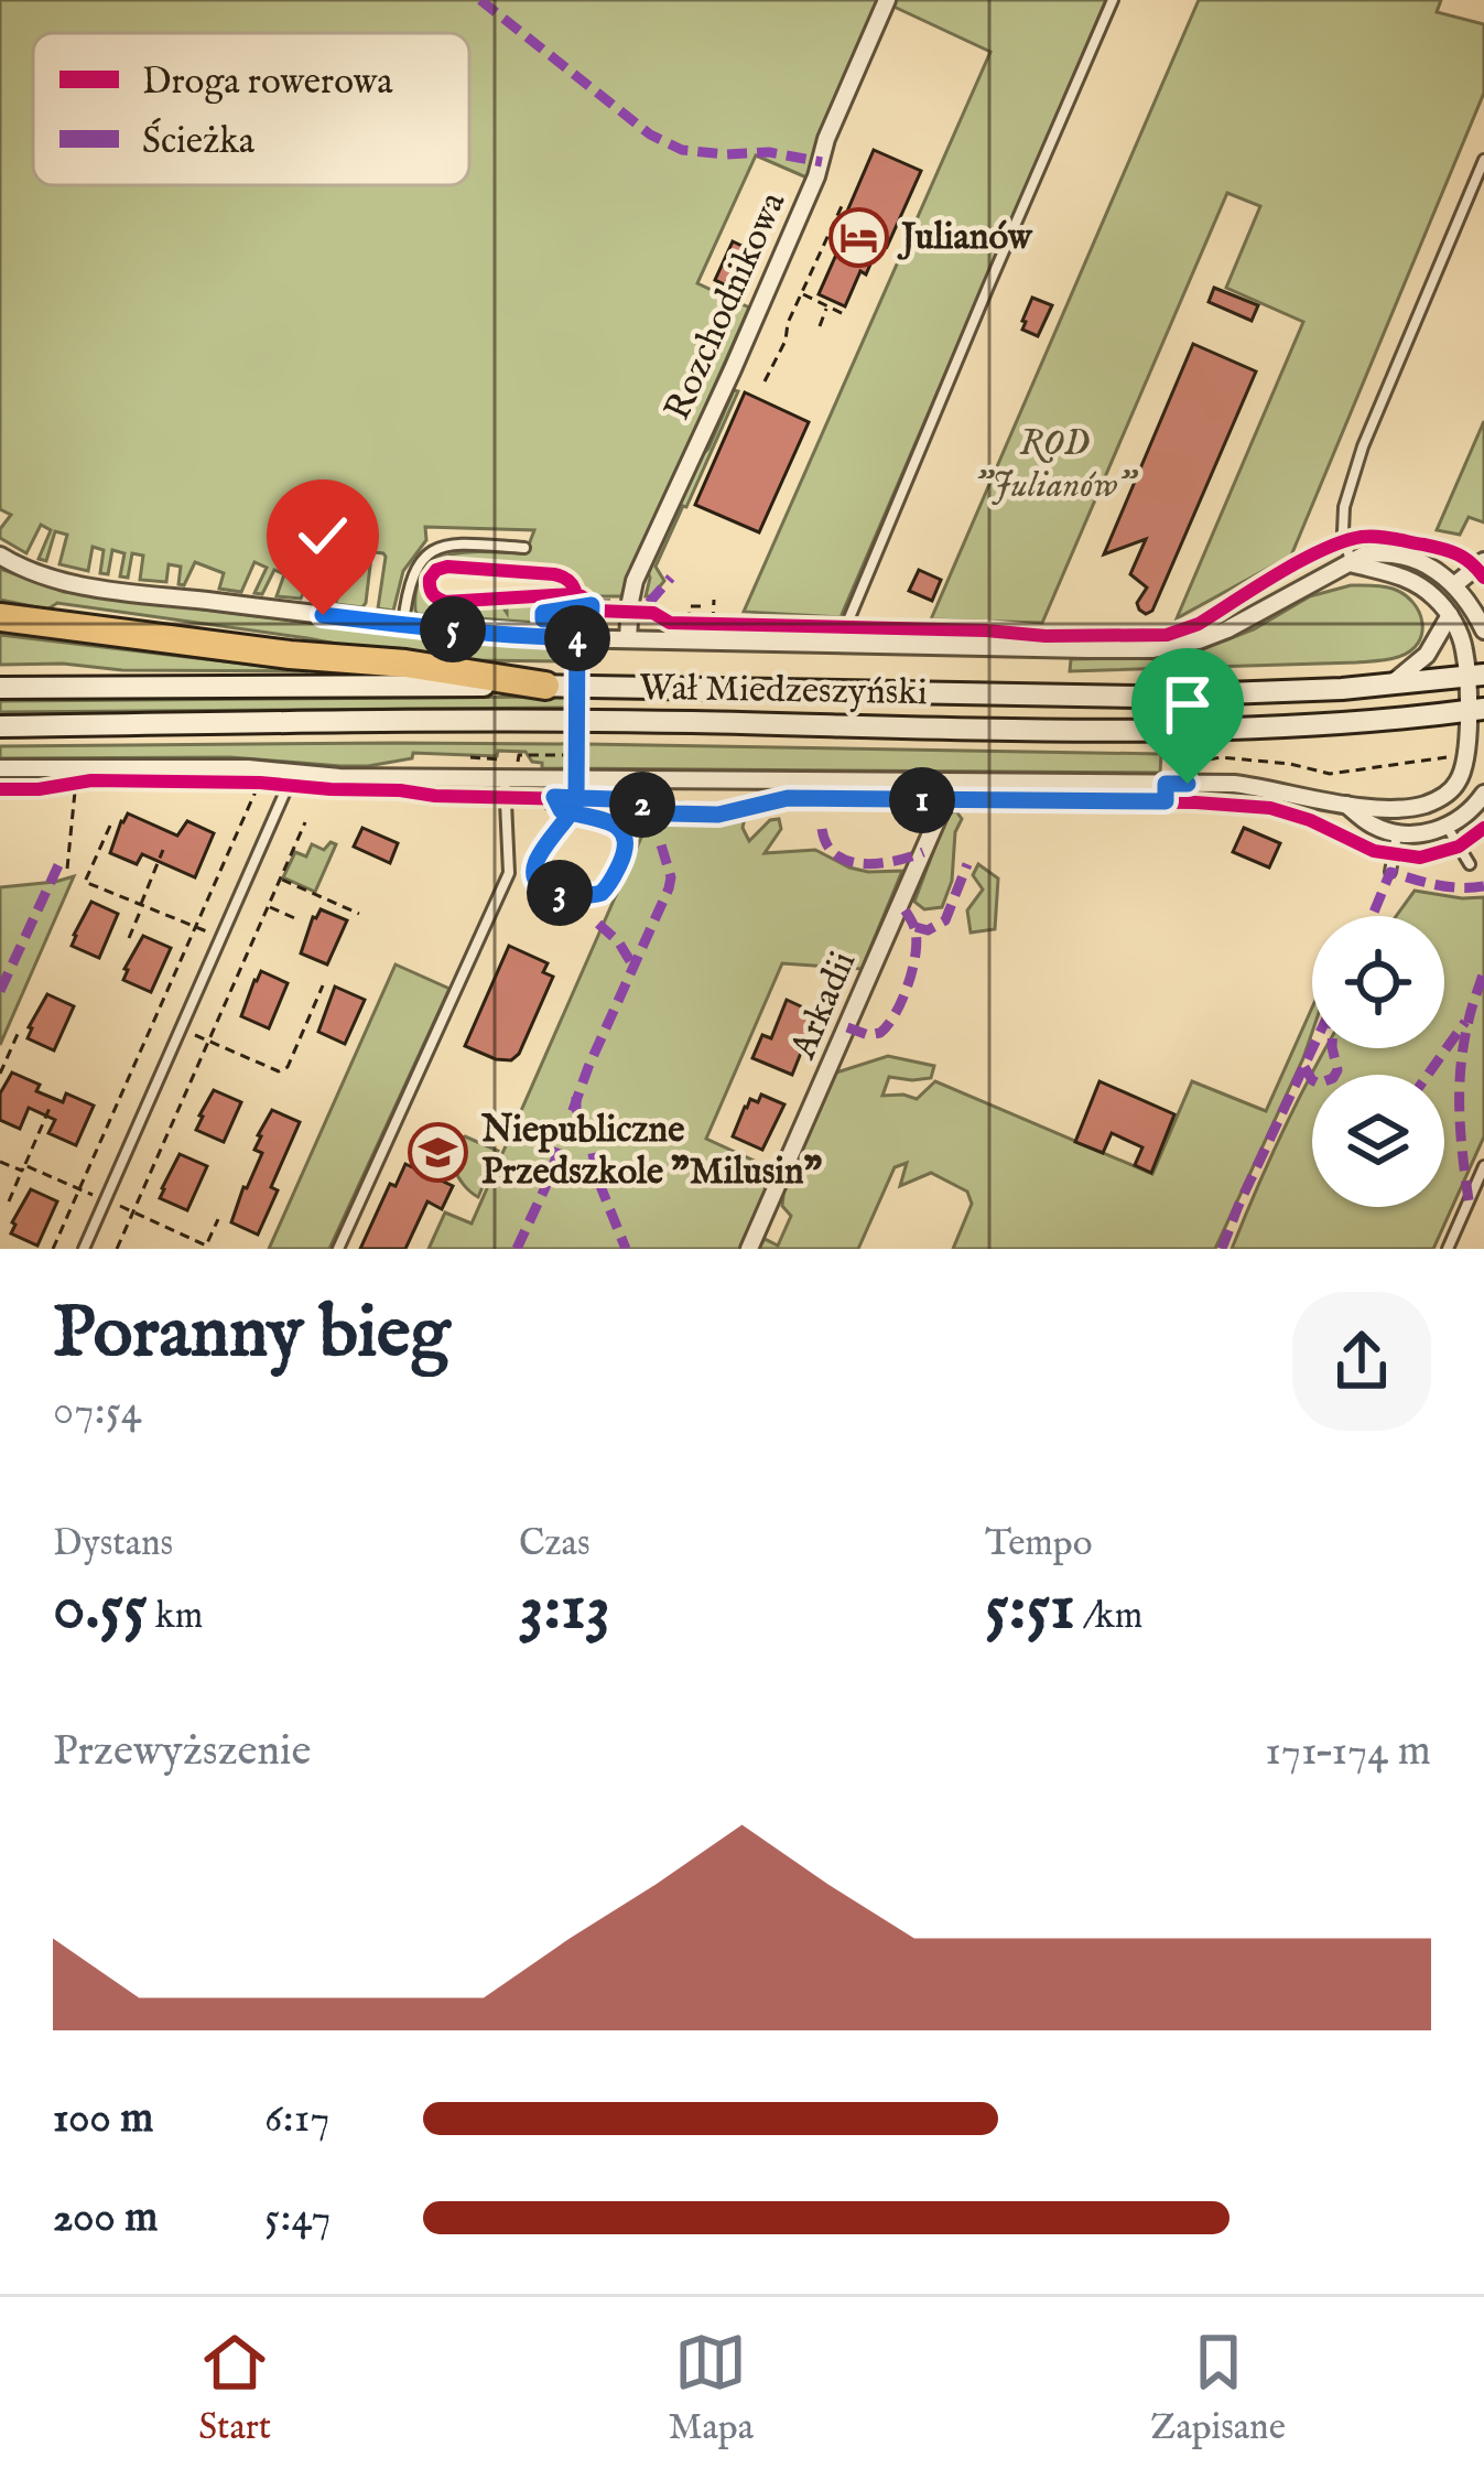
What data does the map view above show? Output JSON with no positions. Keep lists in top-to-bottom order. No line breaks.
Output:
{"streets":{"main road":["Wał Miedzeszyński"],"street":["Rozchodnikowa","Arkadii"]},"parks":["ROD \"Julianów\""],"places":{"hotel":["Julianów"],"school or university":["Niepubliczne Przedszkole \"Milusin\""]},"legend":["Droga rowerowa","Ścieżka"],"page":{"pins":["5","4","1","2","3"],"heading":["Poranny bieg","07:54"],"stats":[["Dystans","0.55 km"],["Czas","3:13"],["Tempo","5:51 /km"]],"chart":["Przewyższenie","171–174 m"],"list":[{"name":"100 m","note":"6:17"},{"name":"200 m","note":"5:47"}],"tabs":["Start","Mapa","Zapisane"]}}
